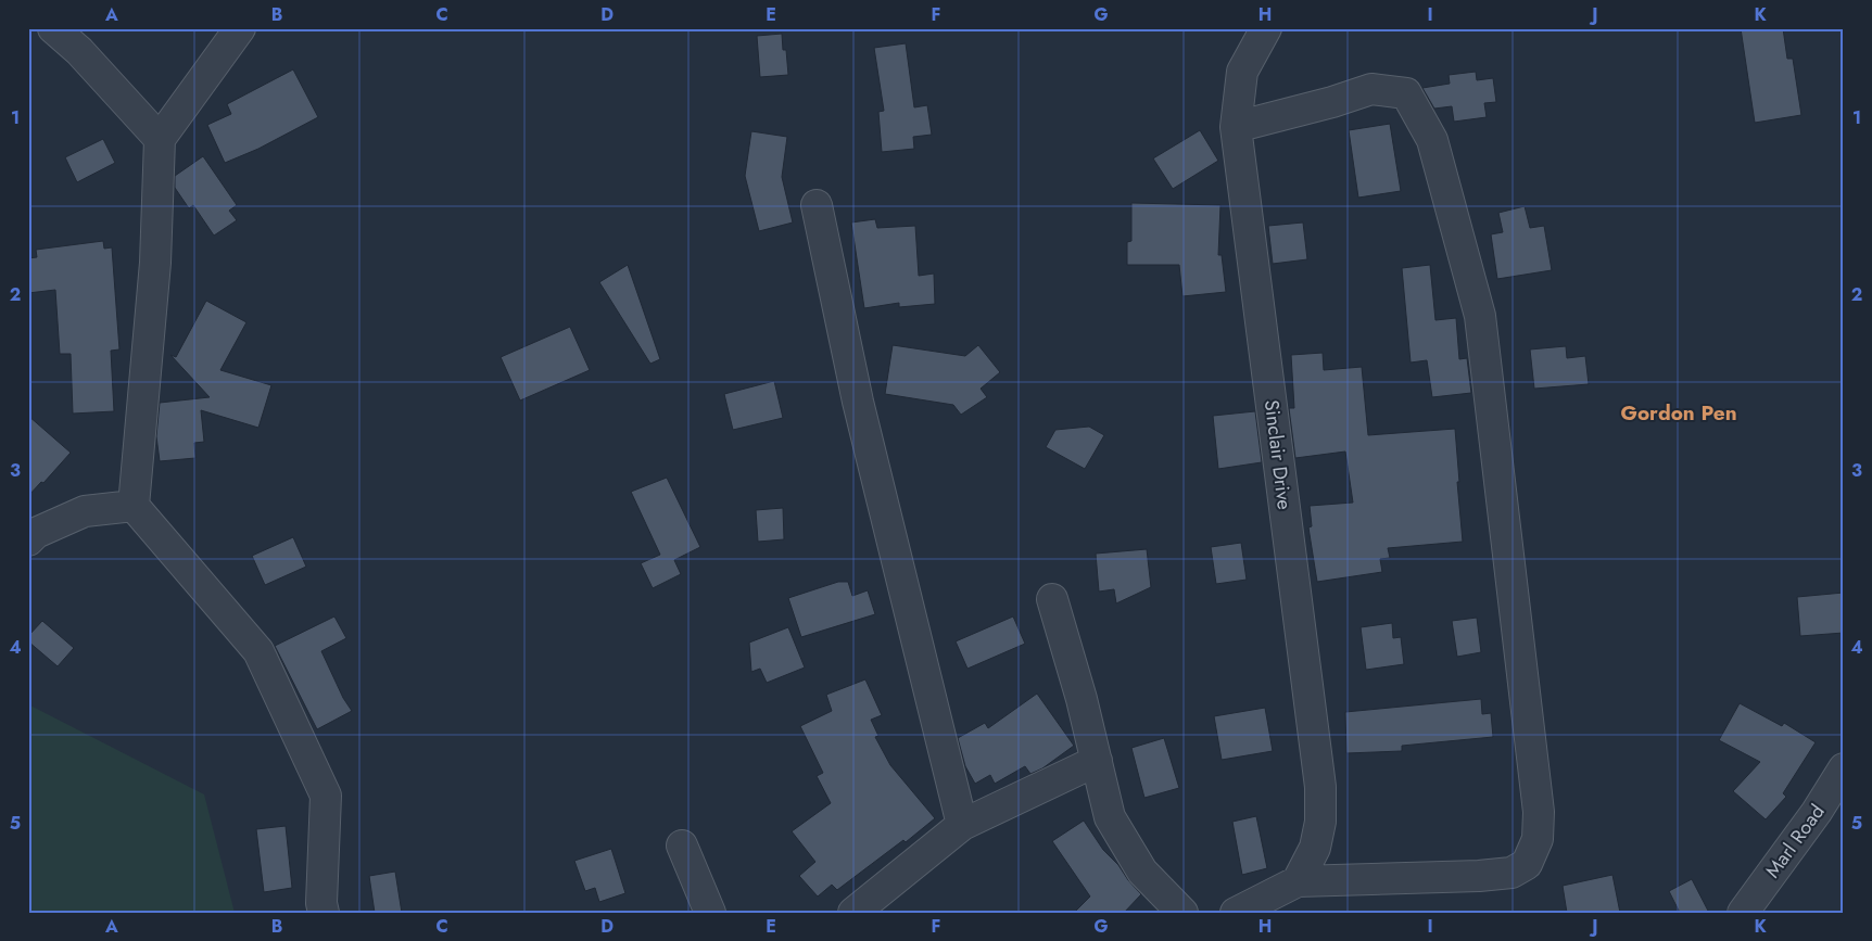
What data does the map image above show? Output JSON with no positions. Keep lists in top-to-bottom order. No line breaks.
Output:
{"streets":{"street":["Sinclair Drive","Marl Road"]},"districts":["Gordon Pen"],"grid":{"columns":["A","B","C","D","E","F","G","H","I","J","K"],"rows":["1","2","3","4","5"]}}
